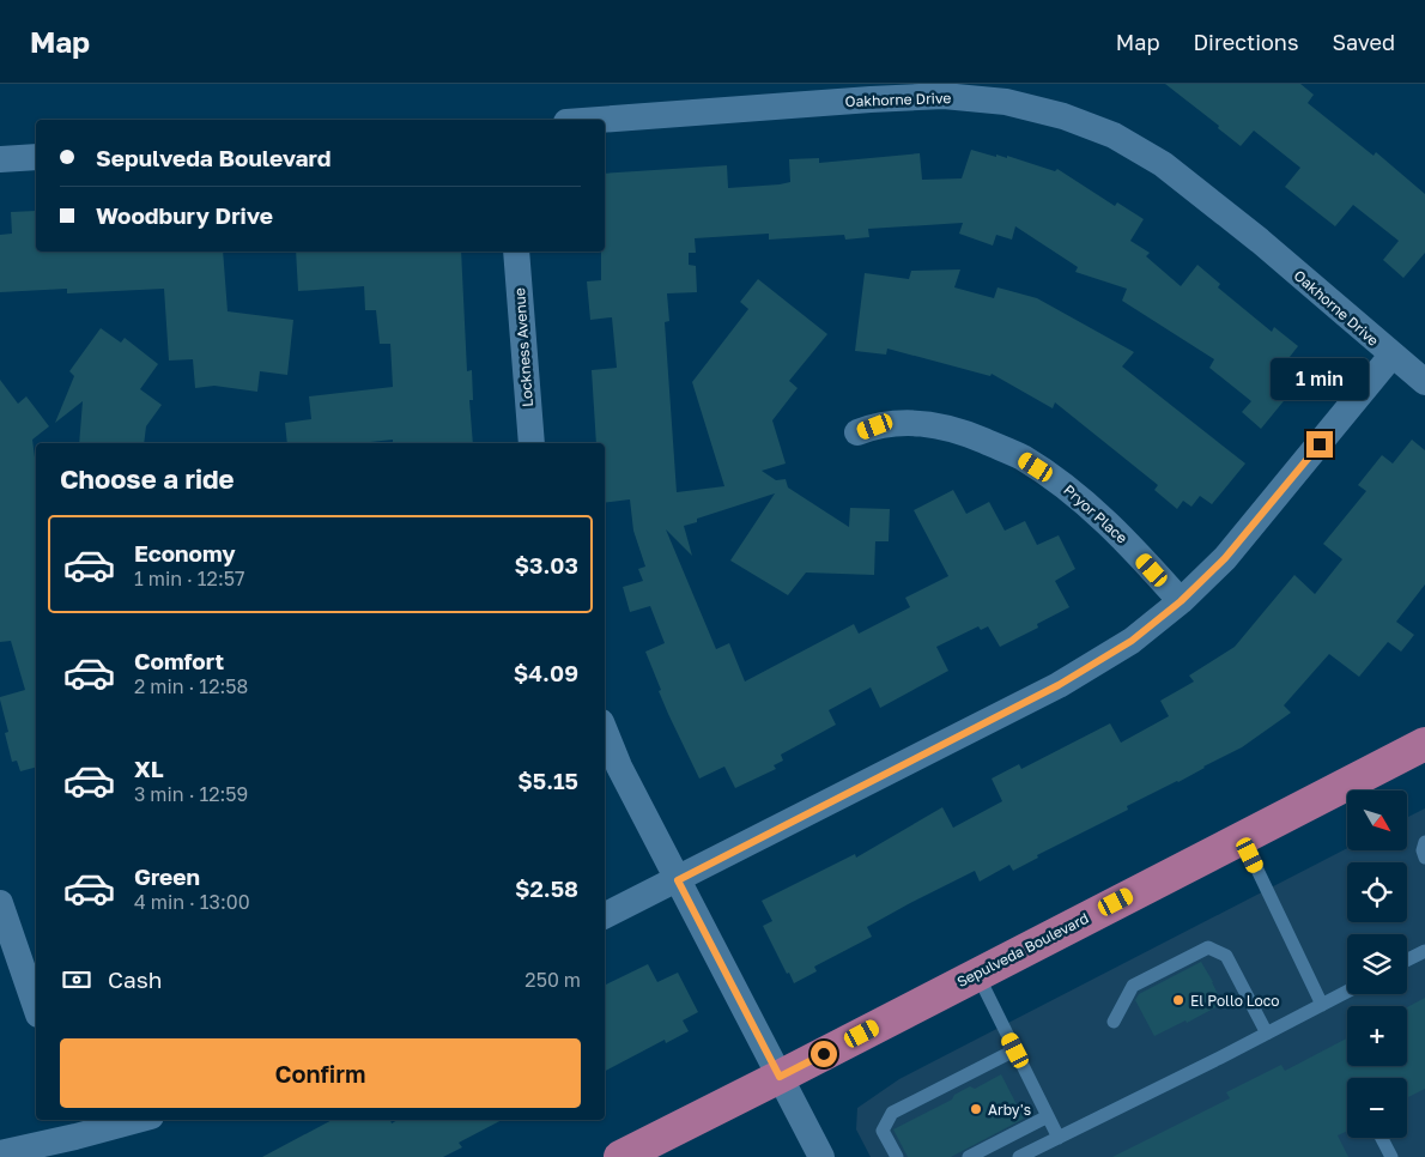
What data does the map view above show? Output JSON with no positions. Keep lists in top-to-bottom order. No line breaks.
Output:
{"streets":{"main road":["Sepulveda Boulevard"],"street":["Oakhorne Drive","Lockness Avenue","Pryor Place"]},"places":["El Pollo Loco","Arby's"],"north":"bottom right","page":{"header":"Map","nav":["Map","Directions","Saved"],"banner":["Sepulveda Boulevard","Woodbury Drive"],"bubble":"1 min","heading":"Choose a ride","list":[{"name":"Economy","note":"1 min · 12:57","value":"$3.03"},{"name":"Comfort","note":"2 min · 12:58","value":"$4.09"},{"name":"XL","note":"3 min · 12:59","value":"$5.15"},{"name":"Green","note":"4 min · 13:00","value":"$2.58"}],"map_buttons":["+","−"],"pay":["Cash","250 m"],"buttons":"Confirm"}}
